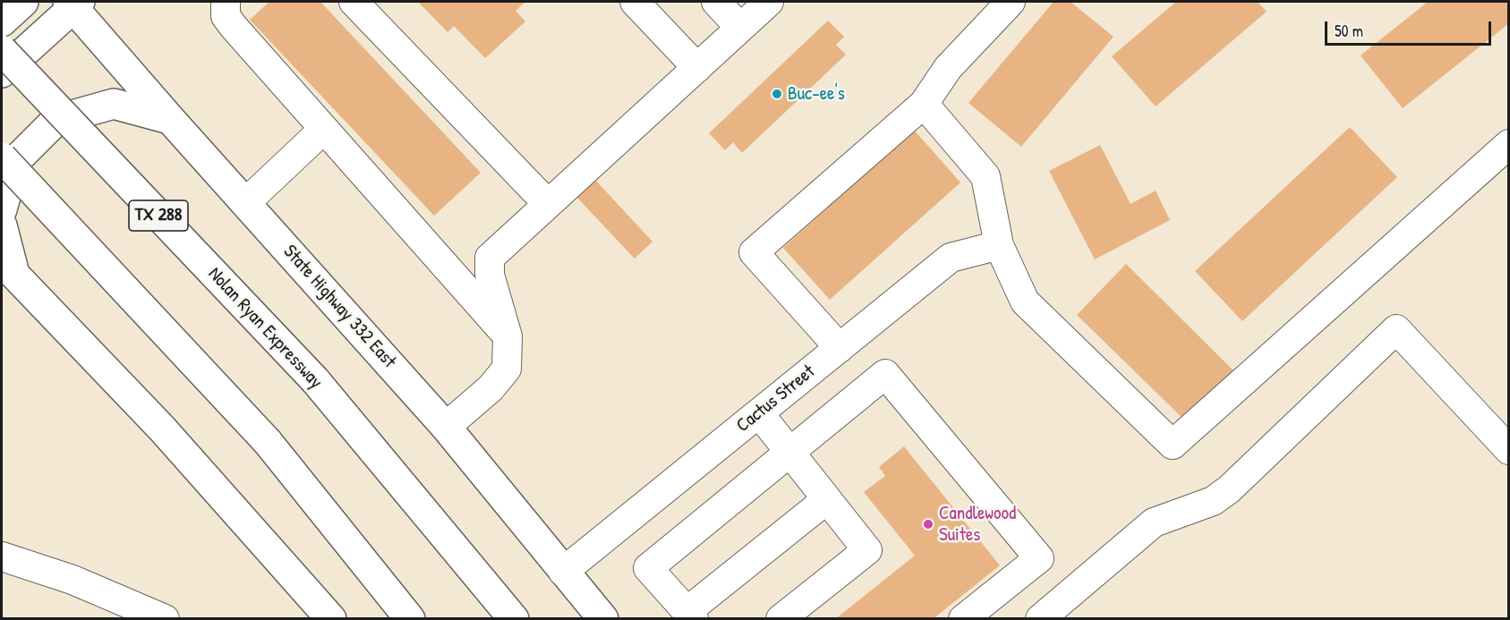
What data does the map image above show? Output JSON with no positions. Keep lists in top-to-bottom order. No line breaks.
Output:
{"streets":{"main road":["TX 288","State Highway 332 East","Nolan Ryan Expressway"],"street":["Cactus Street"]},"crossings":[["State Highway 332 East","Cactus Street"]],"places":["Buc-ee's","Candlewood Suites"],"scale_bar":"50 m"}
